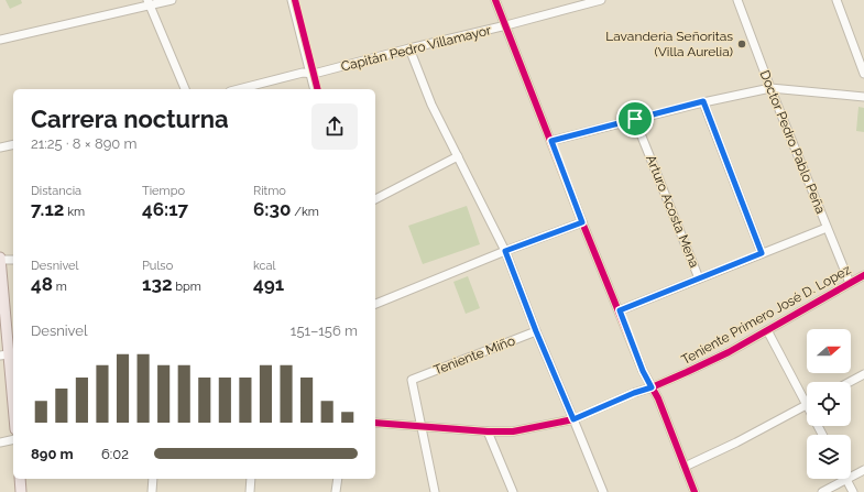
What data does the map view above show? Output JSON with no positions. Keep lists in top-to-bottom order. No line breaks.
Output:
{"streets":{"street":["Capitán Pedro Villamayor","Doctor Pedro Pablo Peña","Arturo Acosta Mena","Teniente Primero José D. Lopez","Teniente Miño"]},"crossings":[["Doctor Pedro Pablo Peña","Teniente Primero José D. Lopez"],["Teniente Primero José D. Lopez","Teniente Miño"]],"places":["Lavandería Señoritas (Villa Aurelia)"],"north":"right","page":{"heading":["Carrera nocturna","21:25 · 8 × 890 m"],"stats":[["Distancia","7.12 km"],["Tiempo","46:17"],["Ritmo","6:30 /km"],["Desnivel","48 m"],["Pulso","132 bpm"],["kcal","491"]],"chart":["Desnivel","151–156 m"],"list":[{"name":"890 m","note":"6:02"}]}}
